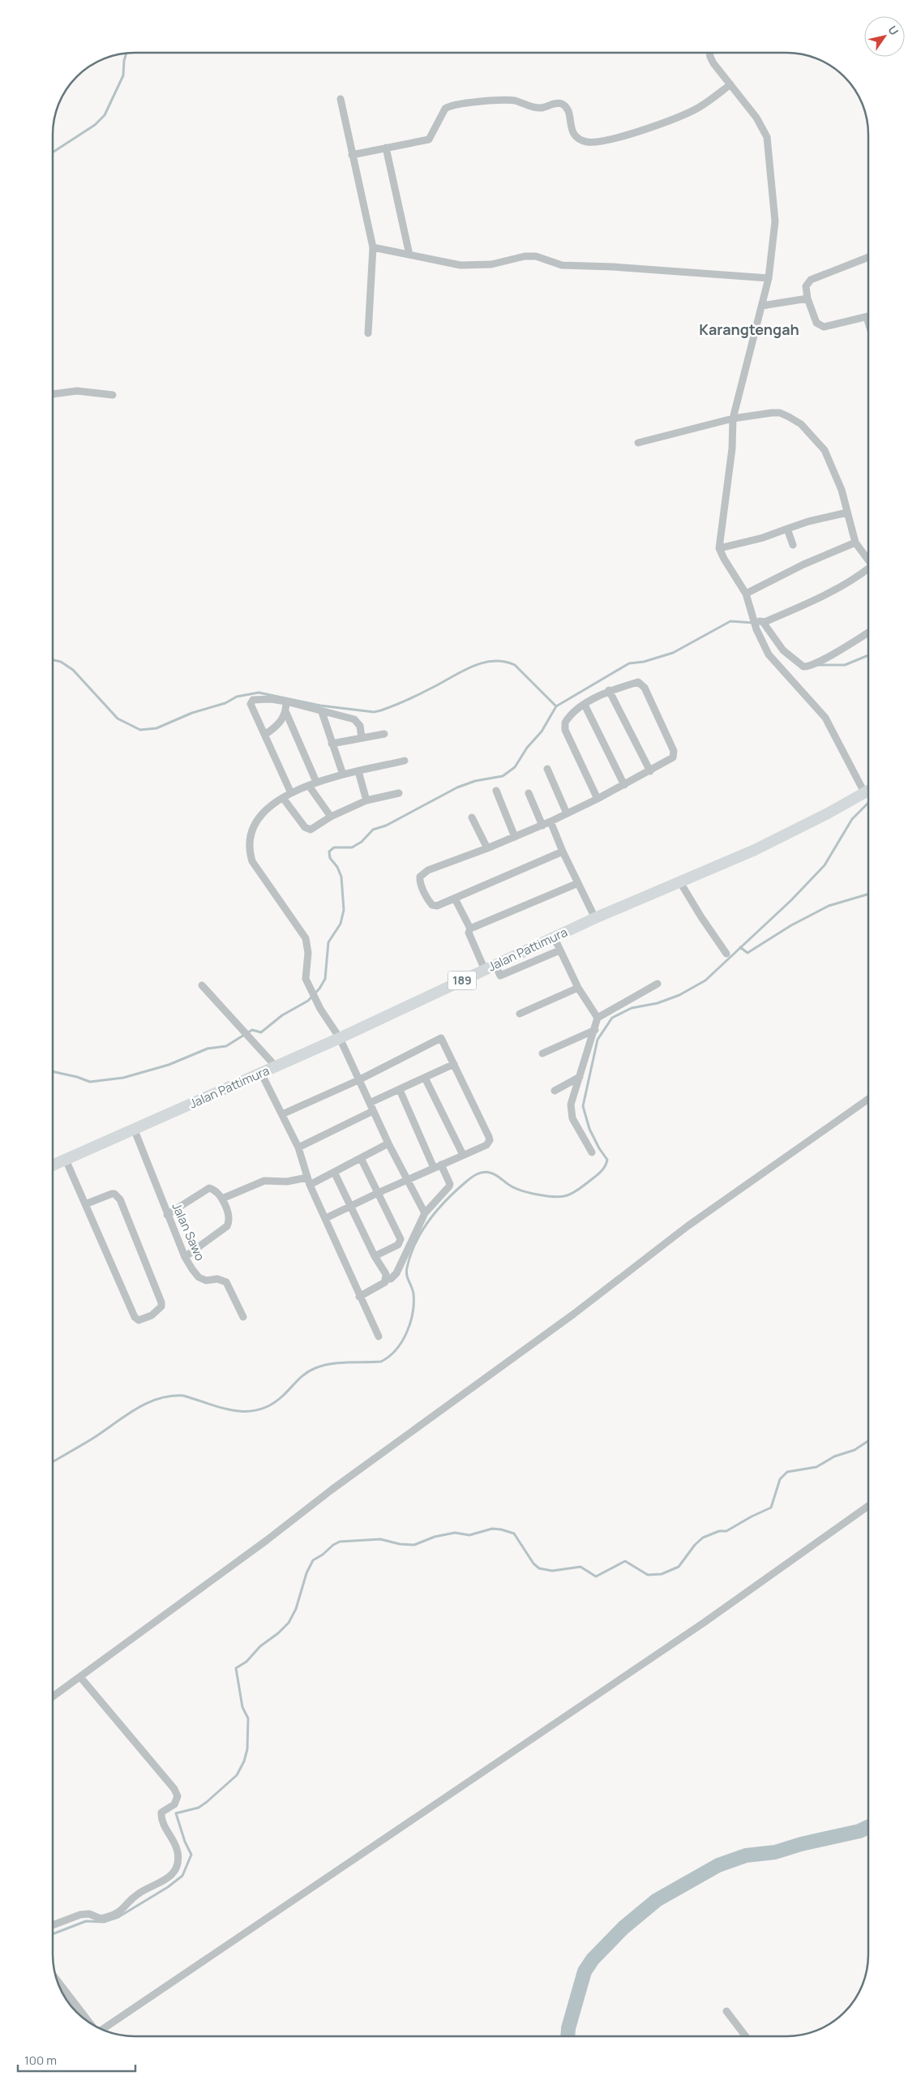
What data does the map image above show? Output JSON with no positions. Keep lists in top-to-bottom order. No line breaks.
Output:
{"streets":{"main road":["Jalan Pattimura","189"],"street":["Jalan Sawo"]},"crossings":[["Jalan Pattimura","Jalan Sawo"]],"districts":["Karangtengah"],"scale_bar":"100 m","north":"top right"}
